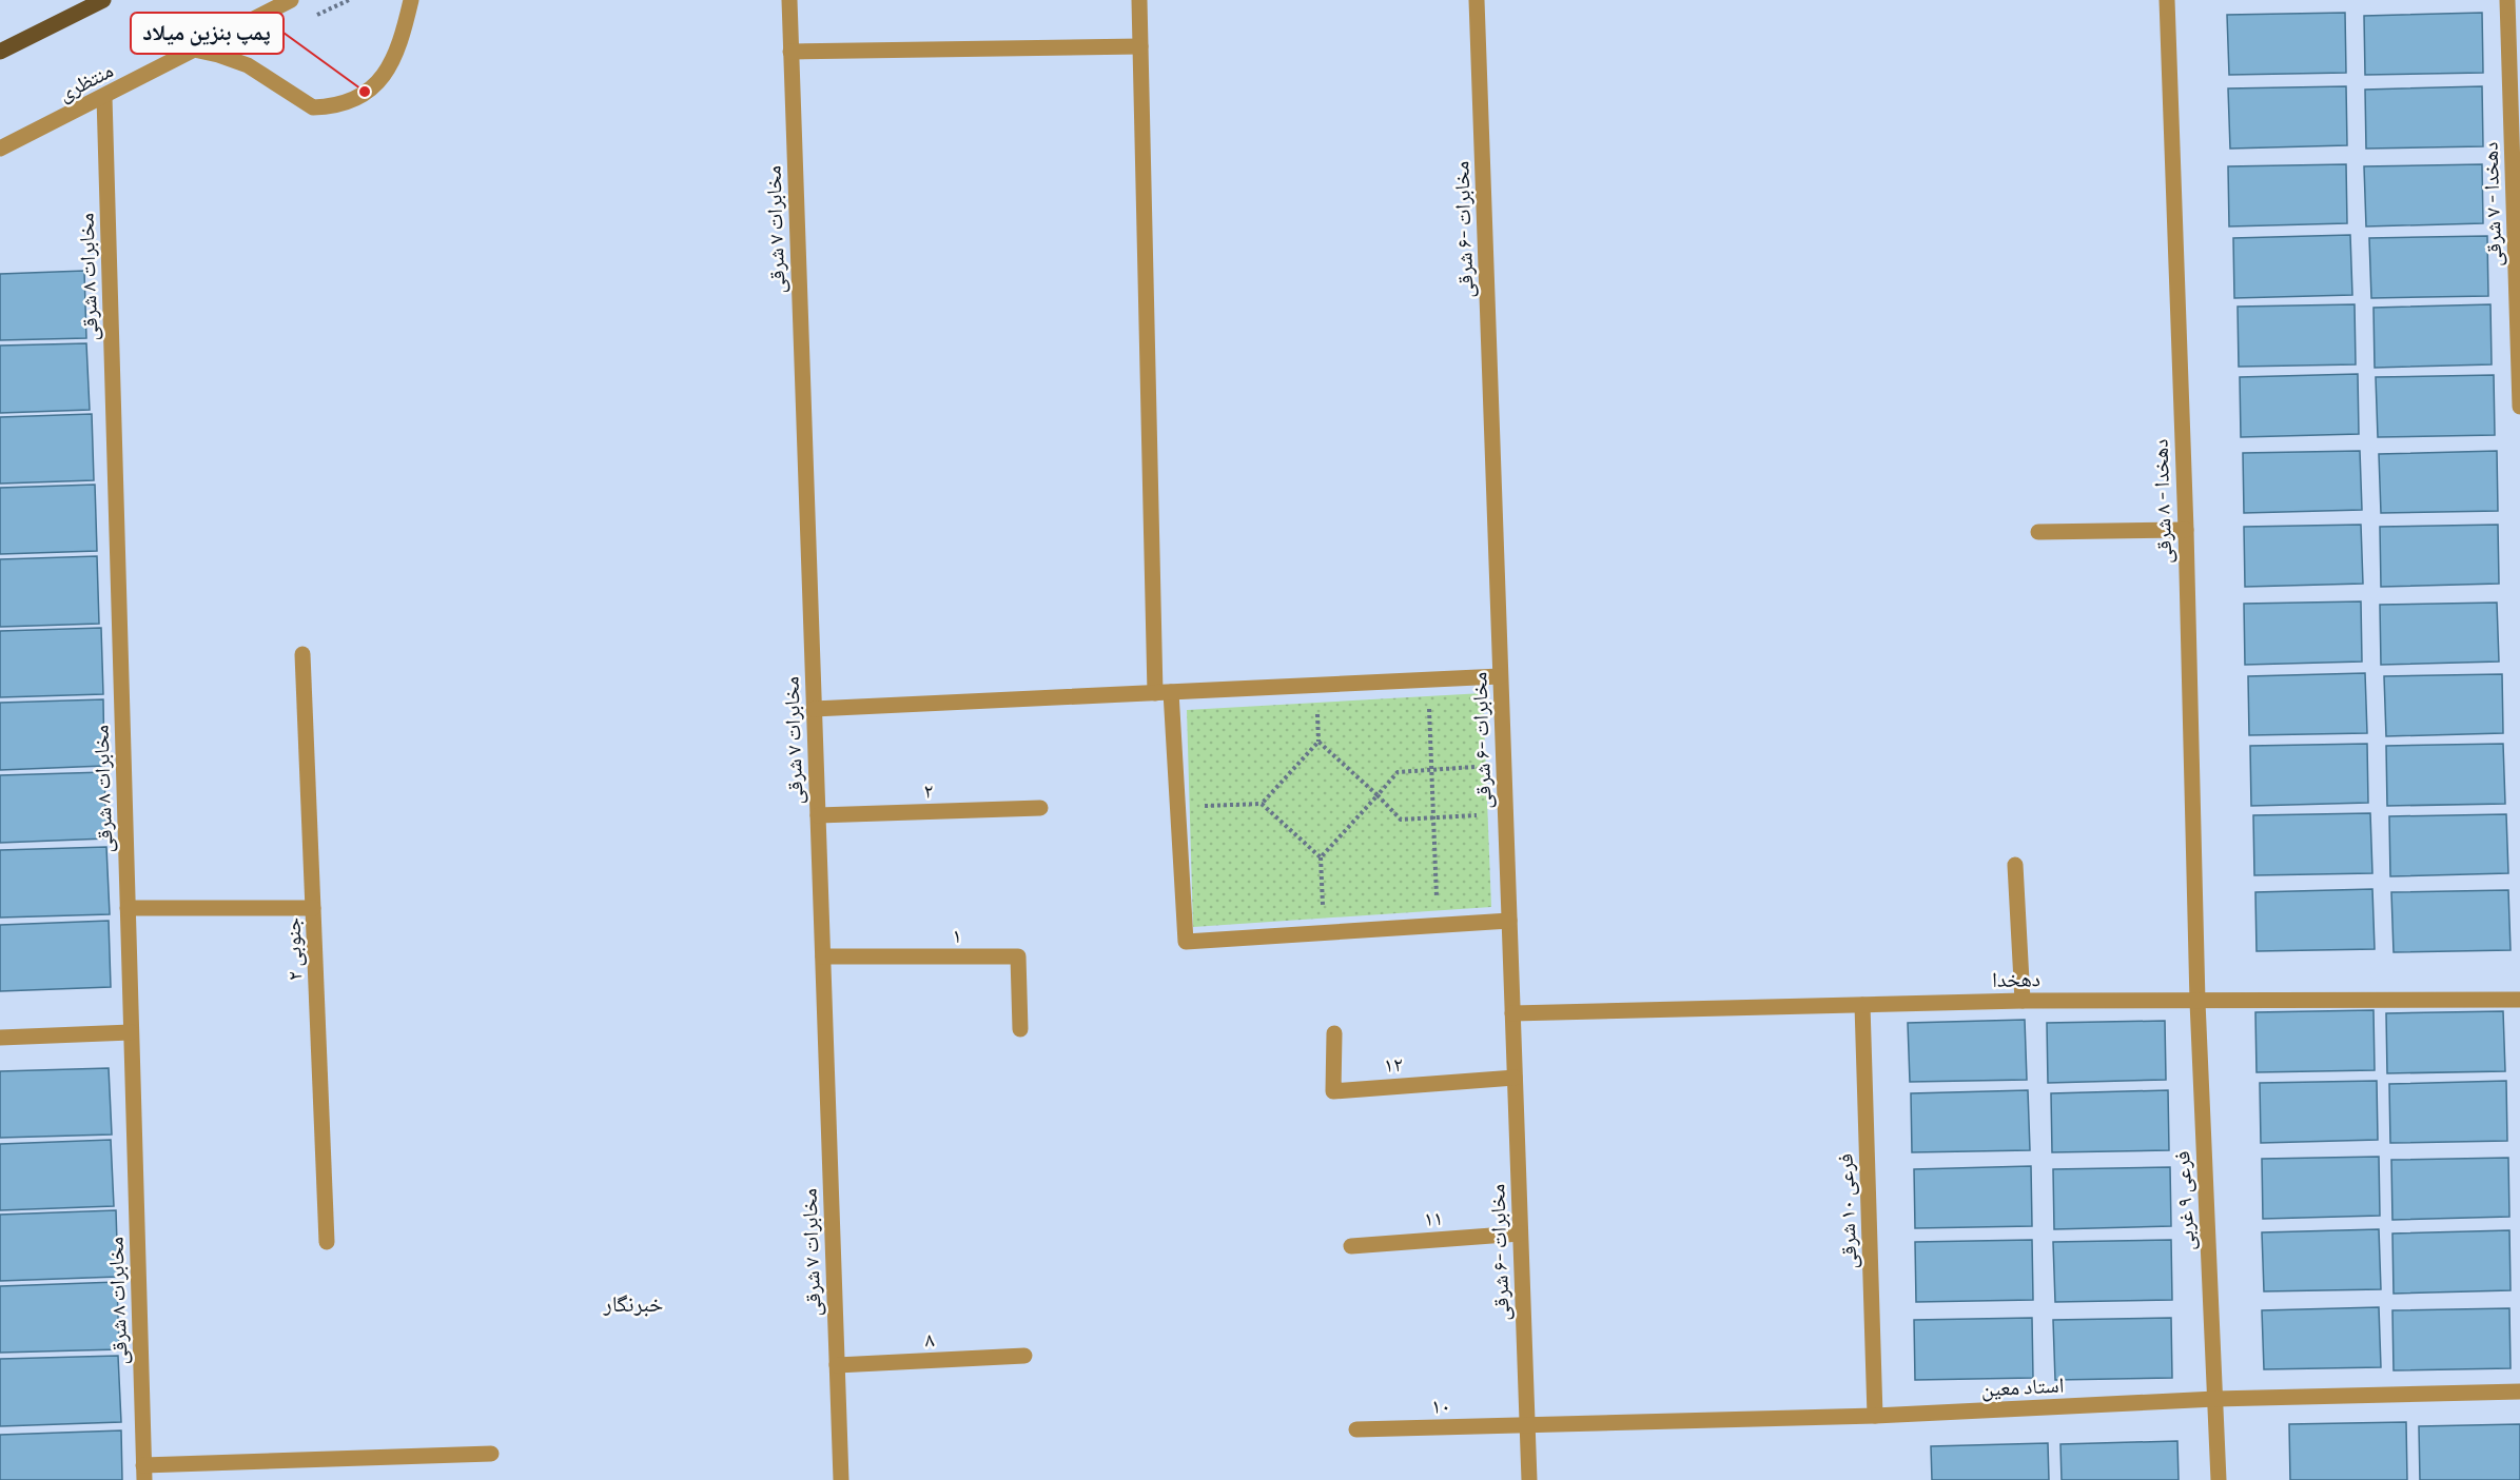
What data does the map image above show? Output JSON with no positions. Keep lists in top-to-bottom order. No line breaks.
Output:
{"streets":{"street":["منتظری","دهخدا - ۷ شرقی","مخابرات ۷ شرقی","مخابرات -۶ شرقی","مخابرات ۸ شرقی","دهخدا - ۸ شرقی","۲","۱","۲ جنوبی","دهخدا","۱۲","فرعی ۹ غربی","فرعی ۱۰ شرقی","۱۱","۸","استاد معین","۱۰"]},"crossings":[["منتظری","مخابرات ۸ شرقی"],["مخابرات ۷ شرقی","۲"],["مخابرات ۷ شرقی","۱"],["مخابرات ۷ شرقی","۸"],["مخابرات -۶ شرقی","دهخدا"],["مخابرات -۶ شرقی","۱۲"],["مخابرات -۶ شرقی","۱۱"],["مخابرات -۶ شرقی","استاد معین"],["مخابرات -۶ شرقی","۱۰"],["دهخدا - ۸ شرقی","دهخدا"],["دهخدا - ۸ شرقی","فرعی ۹ غربی"],["دهخدا","فرعی ۹ غربی"],["دهخدا","فرعی ۱۰ شرقی"],["فرعی ۹ غربی","استاد معین"],["فرعی ۱۰ شرقی","استاد معین"],["استاد معین","۱۰"]],"districts":["خبرنگار"],"places":["پمپ بنزین میلاد"]}
